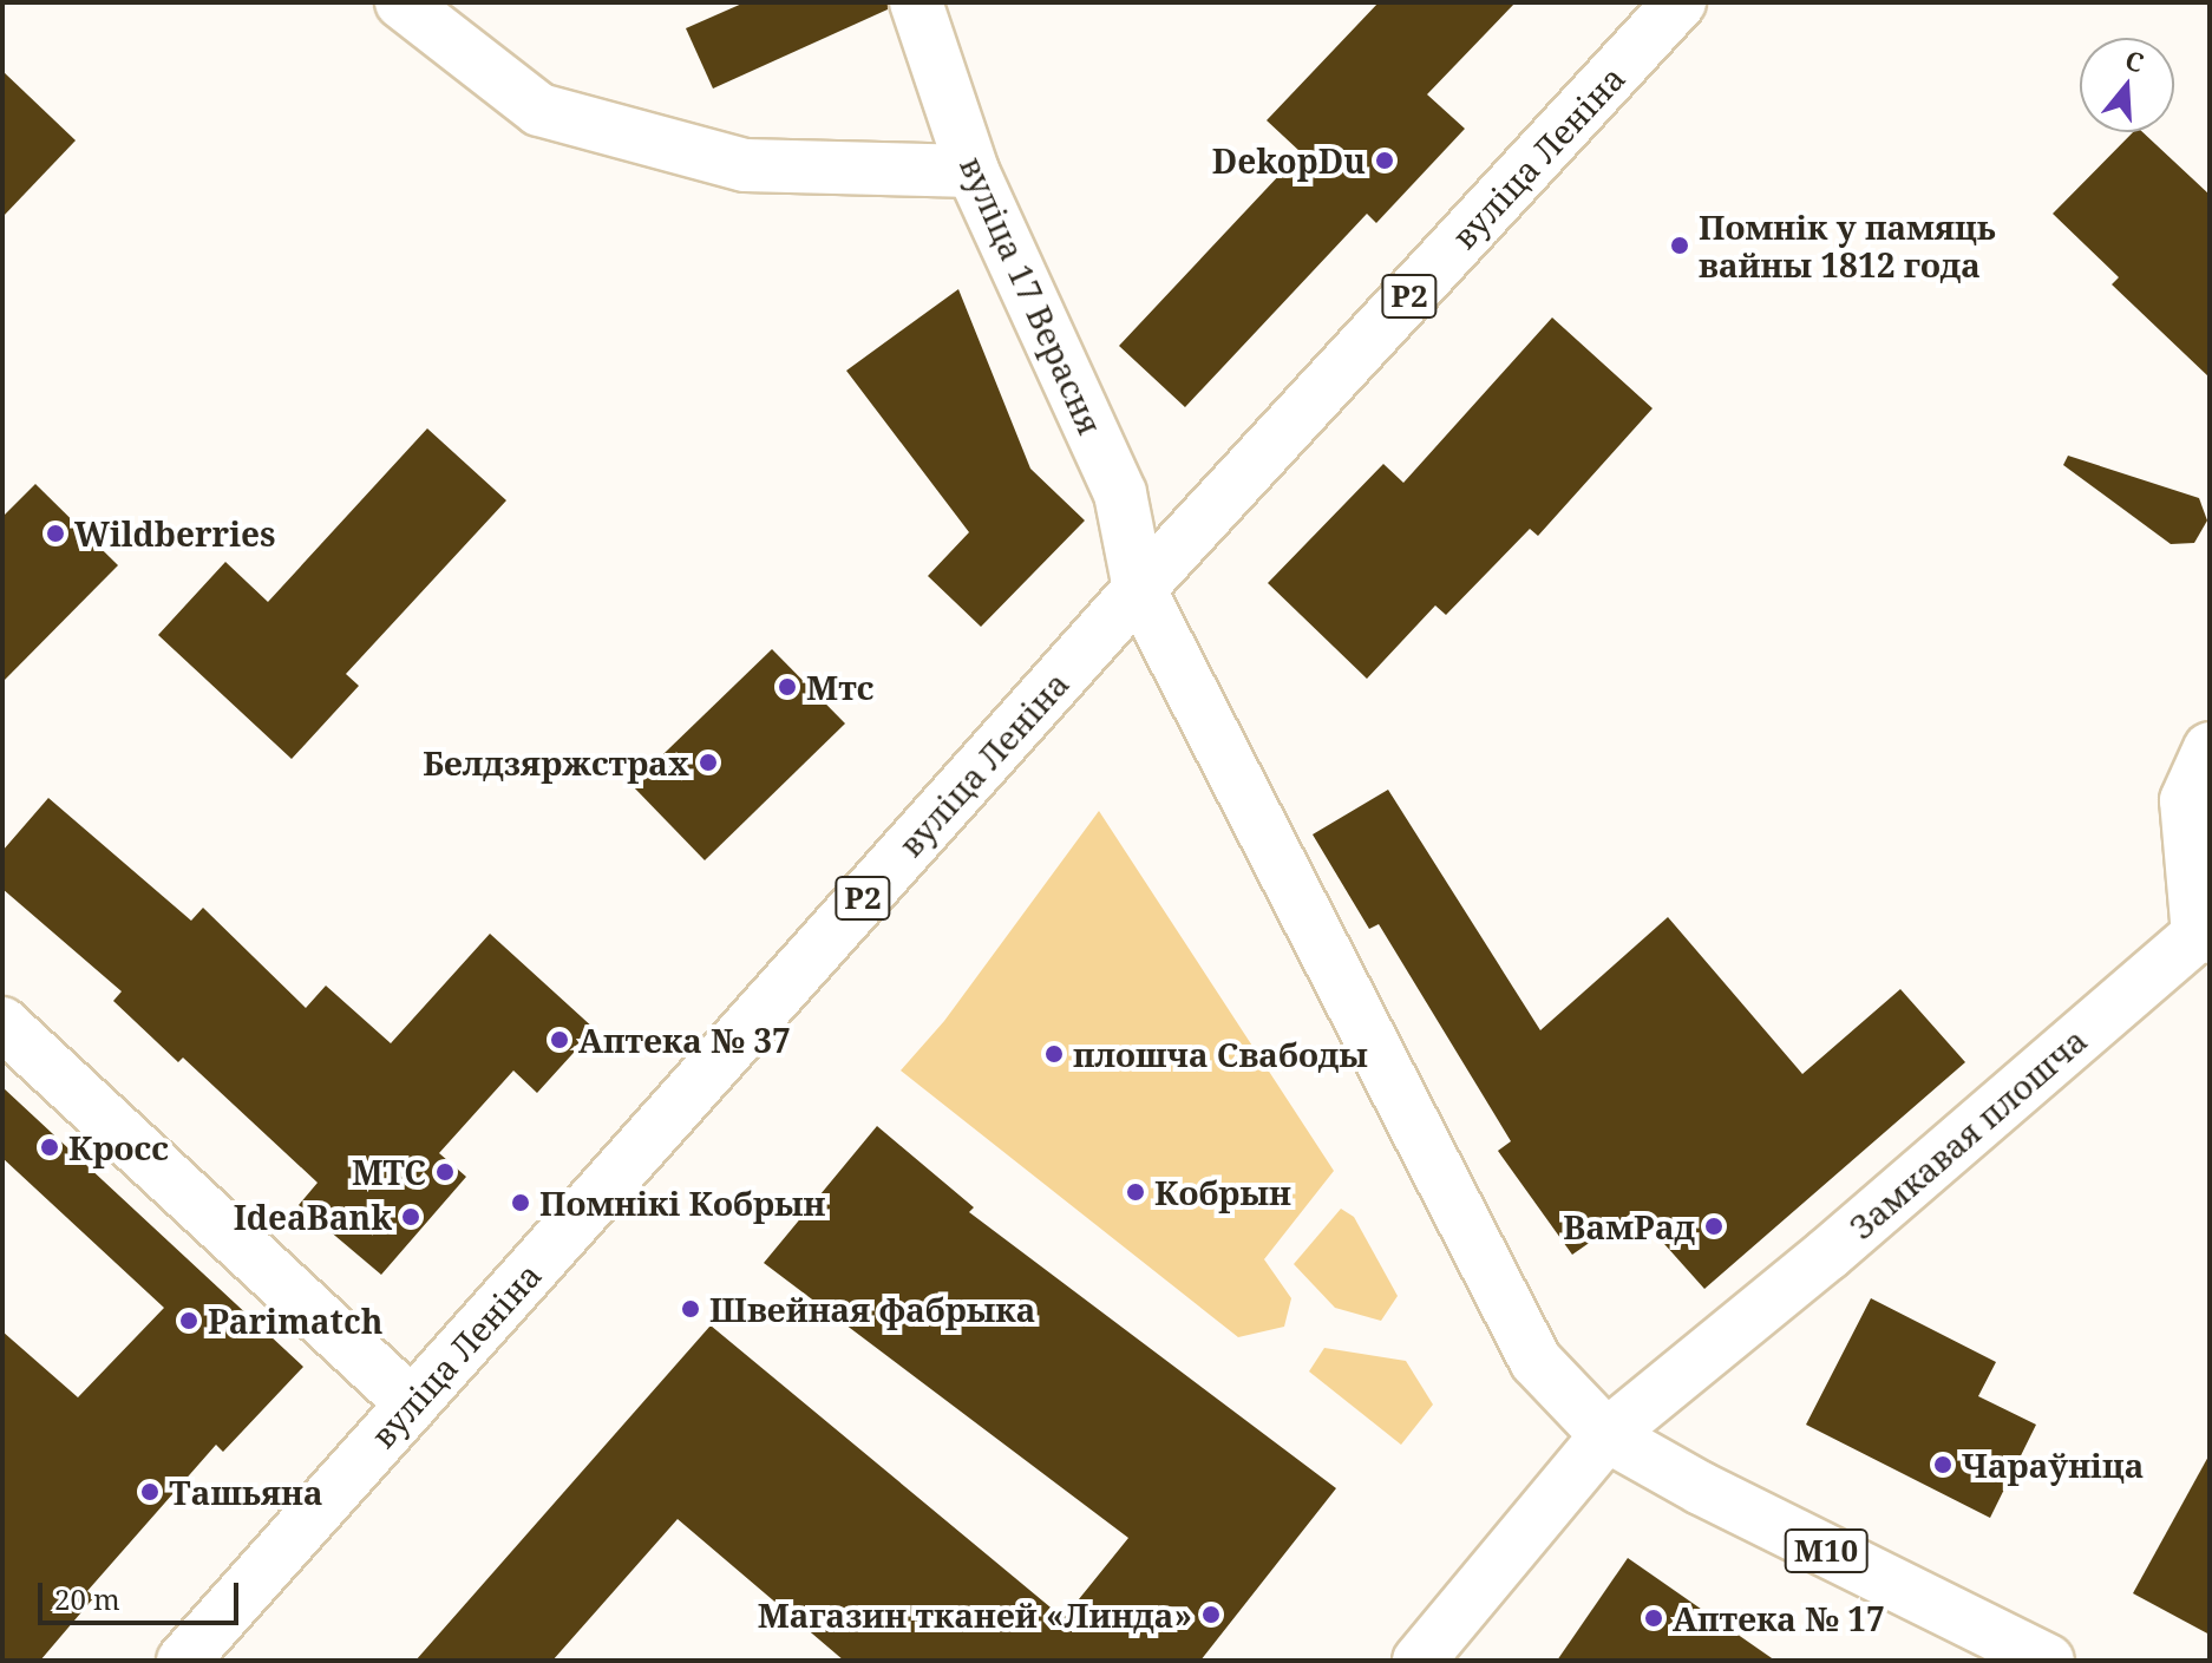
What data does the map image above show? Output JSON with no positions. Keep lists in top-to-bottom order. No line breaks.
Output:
{"streets":{"main road":["вуліца Леніна","вуліца 17 Верасня","Р2","Замкавая плошча","М10"]},"crossings":[["вуліца Леніна","вуліца 17 Верасня"],["вуліца Леніна","М10"],["вуліца 17 Верасня","М10"],["Замкавая плошча","М10"]],"places":["DekopDu","Помнік у памяць вайны 1812 года","Wildberries","Мтс","Белдзяржстрах","Аптека № 37","плошча Свабоды","Кросс","MTC","Кобрын","Помнікі Кобрын","IdeaBank","ВамРад","Швейная фабрыка","Parimatch","Чараўніца","Ташьяна","Магазин тканей «Линда»","Аптека № 17"],"scale_bar":"20 m","north":"top"}
